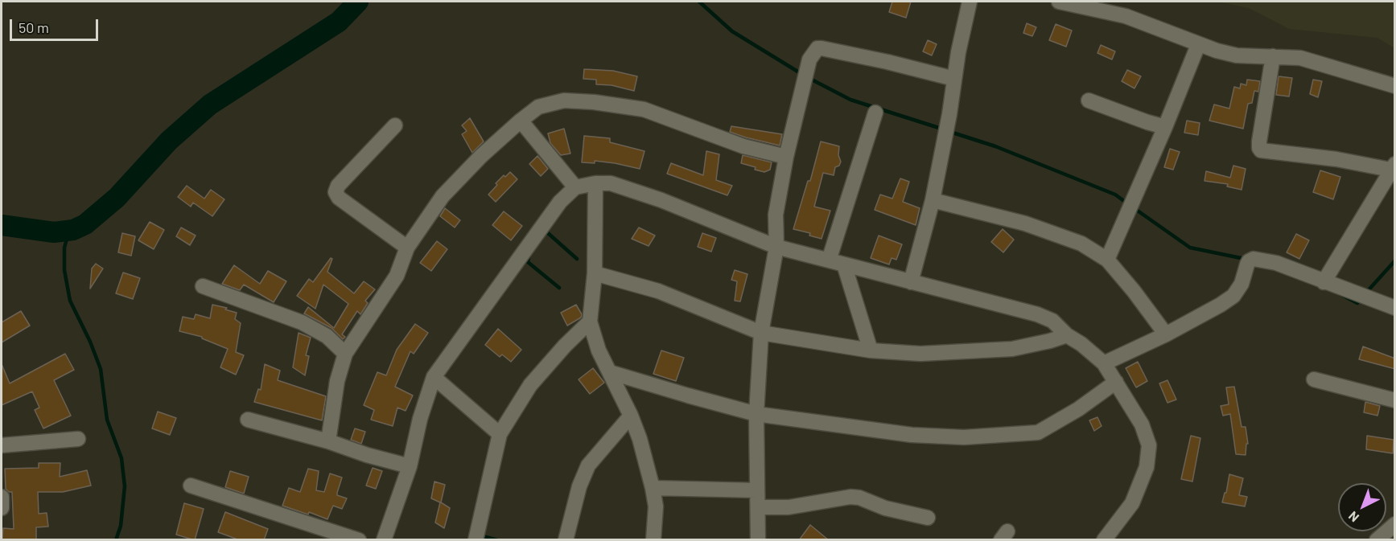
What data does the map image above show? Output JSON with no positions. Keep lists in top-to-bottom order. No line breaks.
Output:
{"scale_bar":"50 m","north":"bottom left"}
